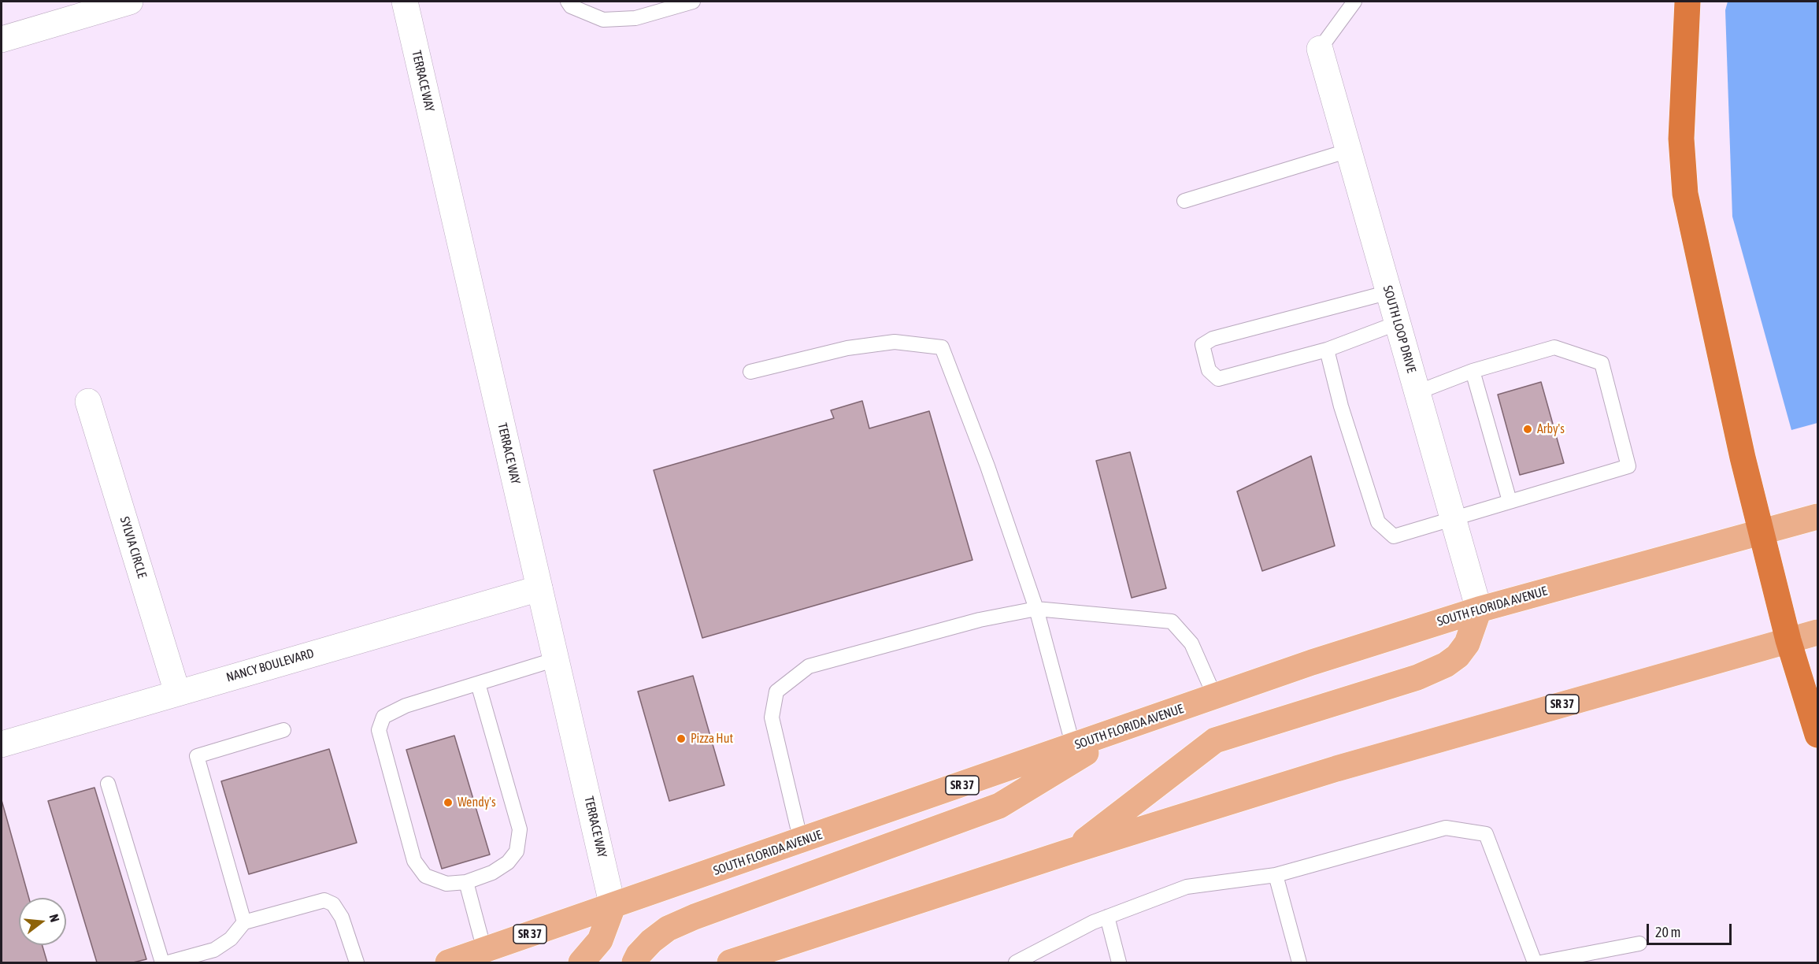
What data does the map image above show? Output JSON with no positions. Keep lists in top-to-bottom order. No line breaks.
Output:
{"streets":{"main road":["SOUTH FLORIDA AVENUE","SR 37"],"street":["TERRACE WAY","SOUTH LOOP DRIVE","SYLVIA CIRCLE","NANCY BOULEVARD"]},"crossings":[["TERRACE WAY","SOUTH FLORIDA AVENUE"],["TERRACE WAY","NANCY BOULEVARD"],["SOUTH LOOP DRIVE","SOUTH FLORIDA AVENUE"],["SYLVIA CIRCLE","NANCY BOULEVARD"]],"places":["Arby's","Pizza Hut","Wendy's"],"scale_bar":"20 m","north":"right"}
